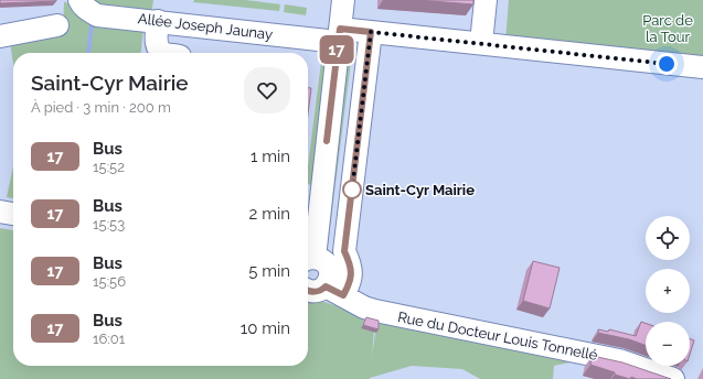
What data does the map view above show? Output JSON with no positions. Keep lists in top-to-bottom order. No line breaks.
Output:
{"streets":{"street":["Allée Joseph Jaunay","Rue du Docteur Louis Tonnellé"]},"parks":["Parc de la Tour"],"places":["Saint-Cyr Mairie"],"lines":["bus line 17"],"page":{"on_map":"17","heading":["Saint-Cyr Mairie","À pied · 3 min · 200 m"],"list":[{"mark":"17","name":"Bus","note":"15:52","value":"1 min"},{"mark":"17","name":"Bus","note":"15:53","value":"2 min"},{"mark":"17","name":"Bus","note":"15:56","value":"5 min"},{"mark":"17","name":"Bus","note":"16:01","value":"10 min"}],"map_buttons":["+","−"]}}
